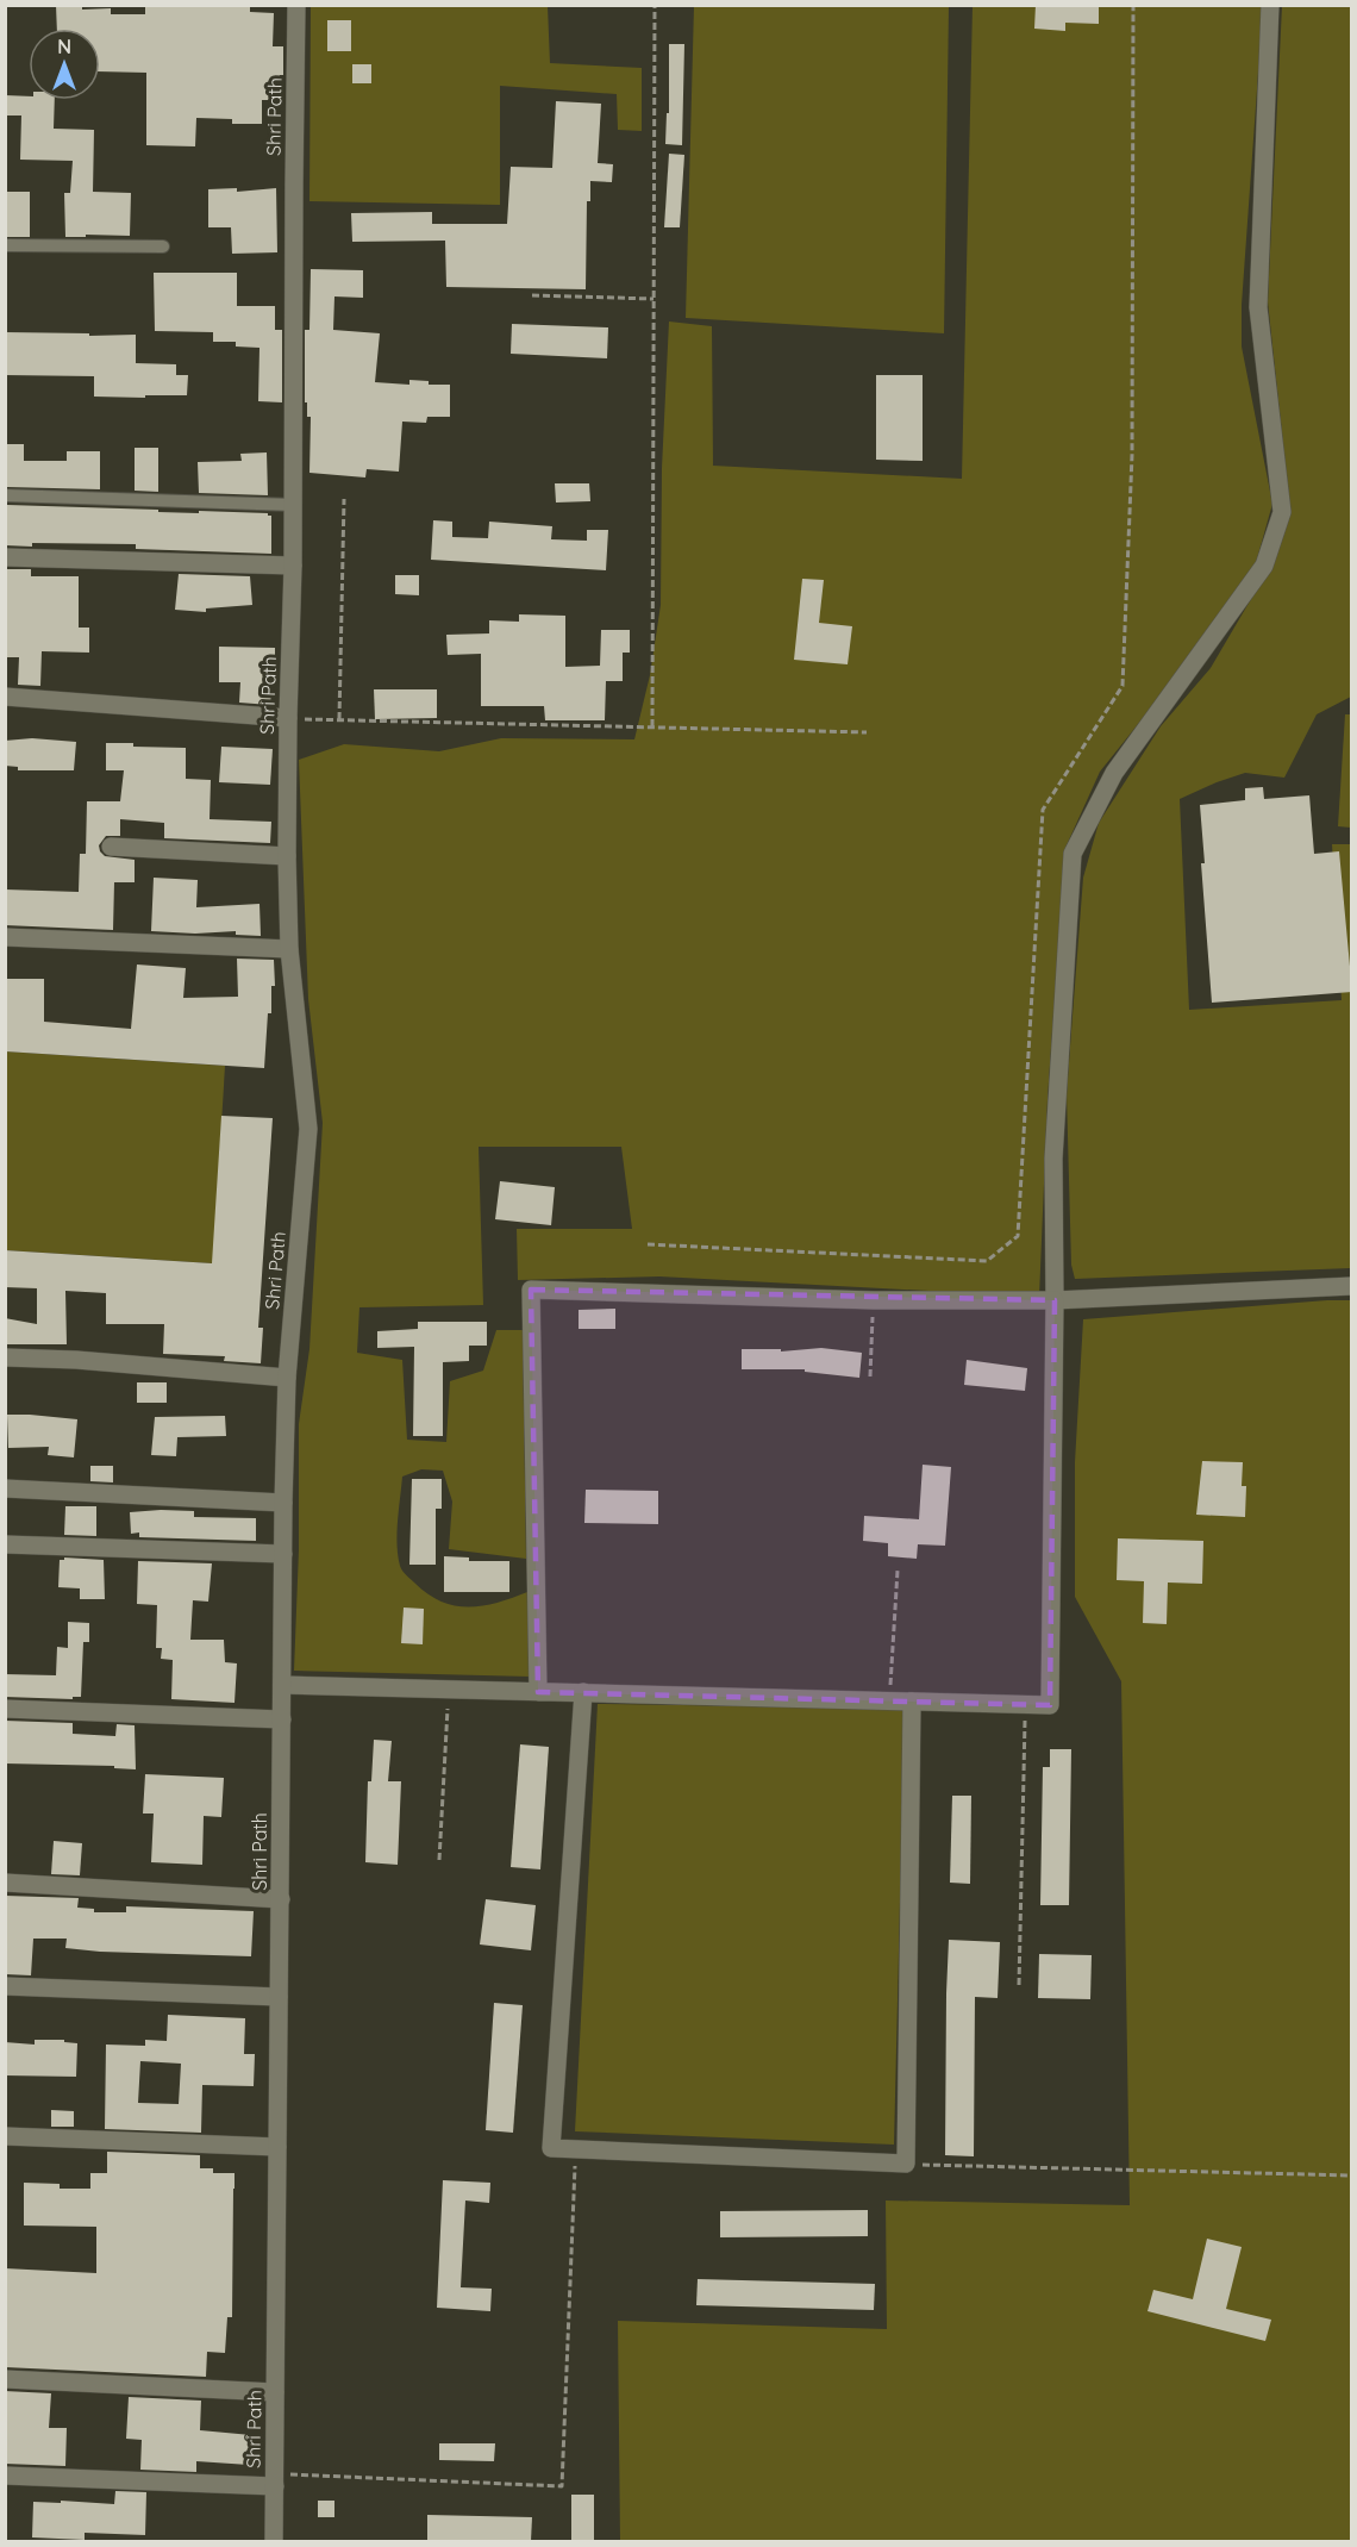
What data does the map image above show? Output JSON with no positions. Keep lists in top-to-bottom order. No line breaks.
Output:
{"streets":{"street":["Shri Path"]},"north":"top"}
